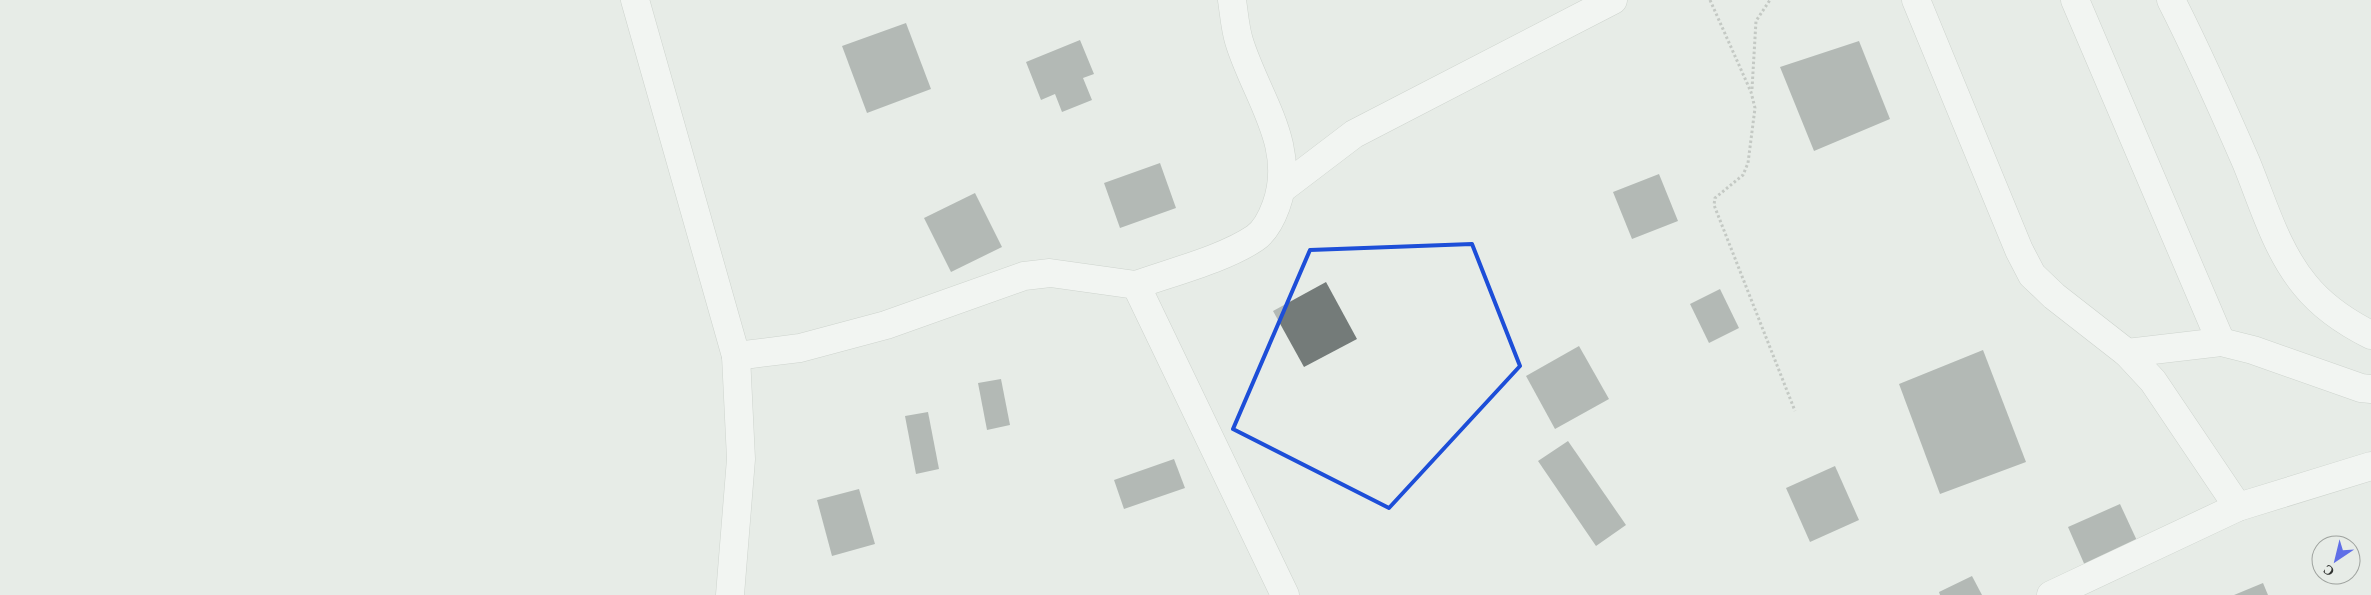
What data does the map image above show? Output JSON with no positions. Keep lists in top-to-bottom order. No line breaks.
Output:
{"north":"bottom left"}
